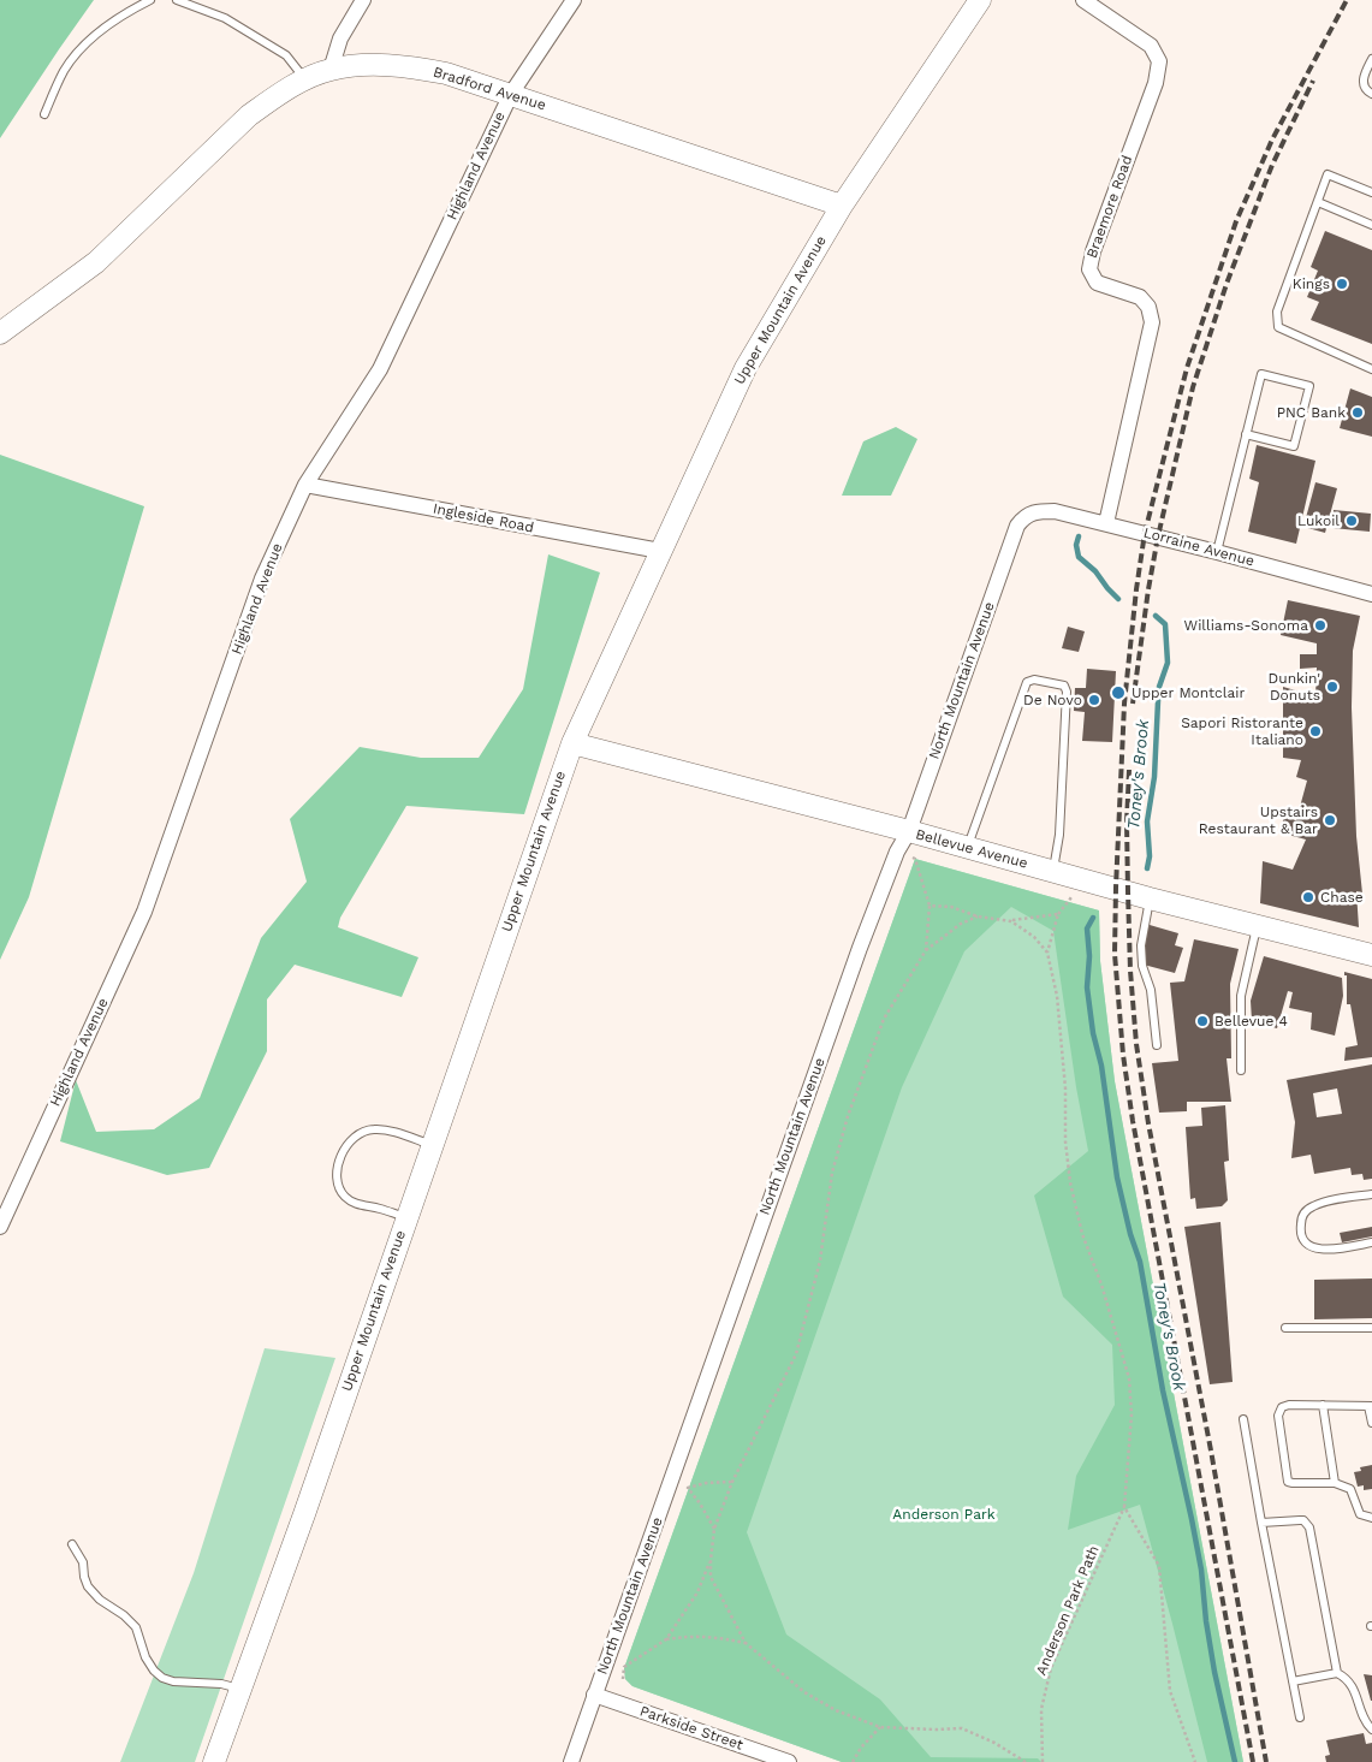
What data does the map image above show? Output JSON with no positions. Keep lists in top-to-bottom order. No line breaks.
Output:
{"streets":{"street":["Bradford Avenue","Highland Avenue","Braemore Road","Upper Mountain Avenue","Ingleside Road","Lorraine Avenue","North Mountain Avenue","Bellevue Avenue","Parkside Street"],"path":["Anderson Park Path"]},"crossings":[["Bradford Avenue","Highland Avenue"],["Bradford Avenue","Upper Mountain Avenue"],["Highland Avenue","Ingleside Road"],["Braemore Road","Lorraine Avenue"],["Upper Mountain Avenue","Ingleside Road"],["Upper Mountain Avenue","Bellevue Avenue"],["Lorraine Avenue","North Mountain Avenue"],["North Mountain Avenue","Bellevue Avenue"],["North Mountain Avenue","Parkside Street"]],"water":["Toney's Brook"],"parks":["Anderson Park"],"places":["Kings","PNC Bank","Lukoil","Williams-Sonoma","Dunkin' Donuts","Upper Montclair","De Novo","Sapori Ristorante Italiano","Upstairs Restaurant & Bar","Chase","Bellevue 4"]}
